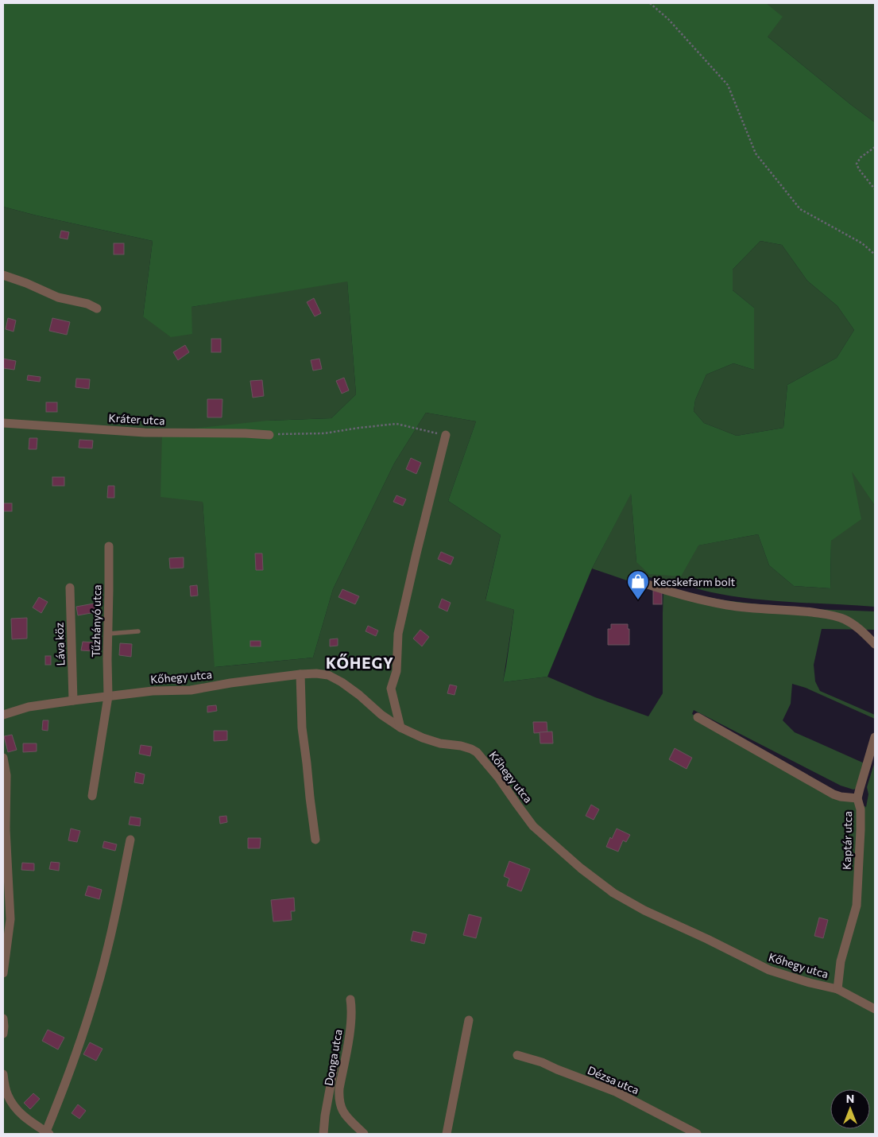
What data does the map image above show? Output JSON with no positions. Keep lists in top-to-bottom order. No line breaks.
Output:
{"streets":{"street":["Kráter utca","Tűzhányó utca","Láva köz","Kőhegy utca","Kaptár utca","Donga utca","Dézsa utca"]},"crossings":[["Tűzhányó utca","Kőhegy utca"],["Láva köz","Kőhegy utca"],["Kőhegy utca","Kaptár utca"]],"districts":["KŐHEGY"],"places":{"shop":["Kecskefarm bolt"]},"north":"top"}
